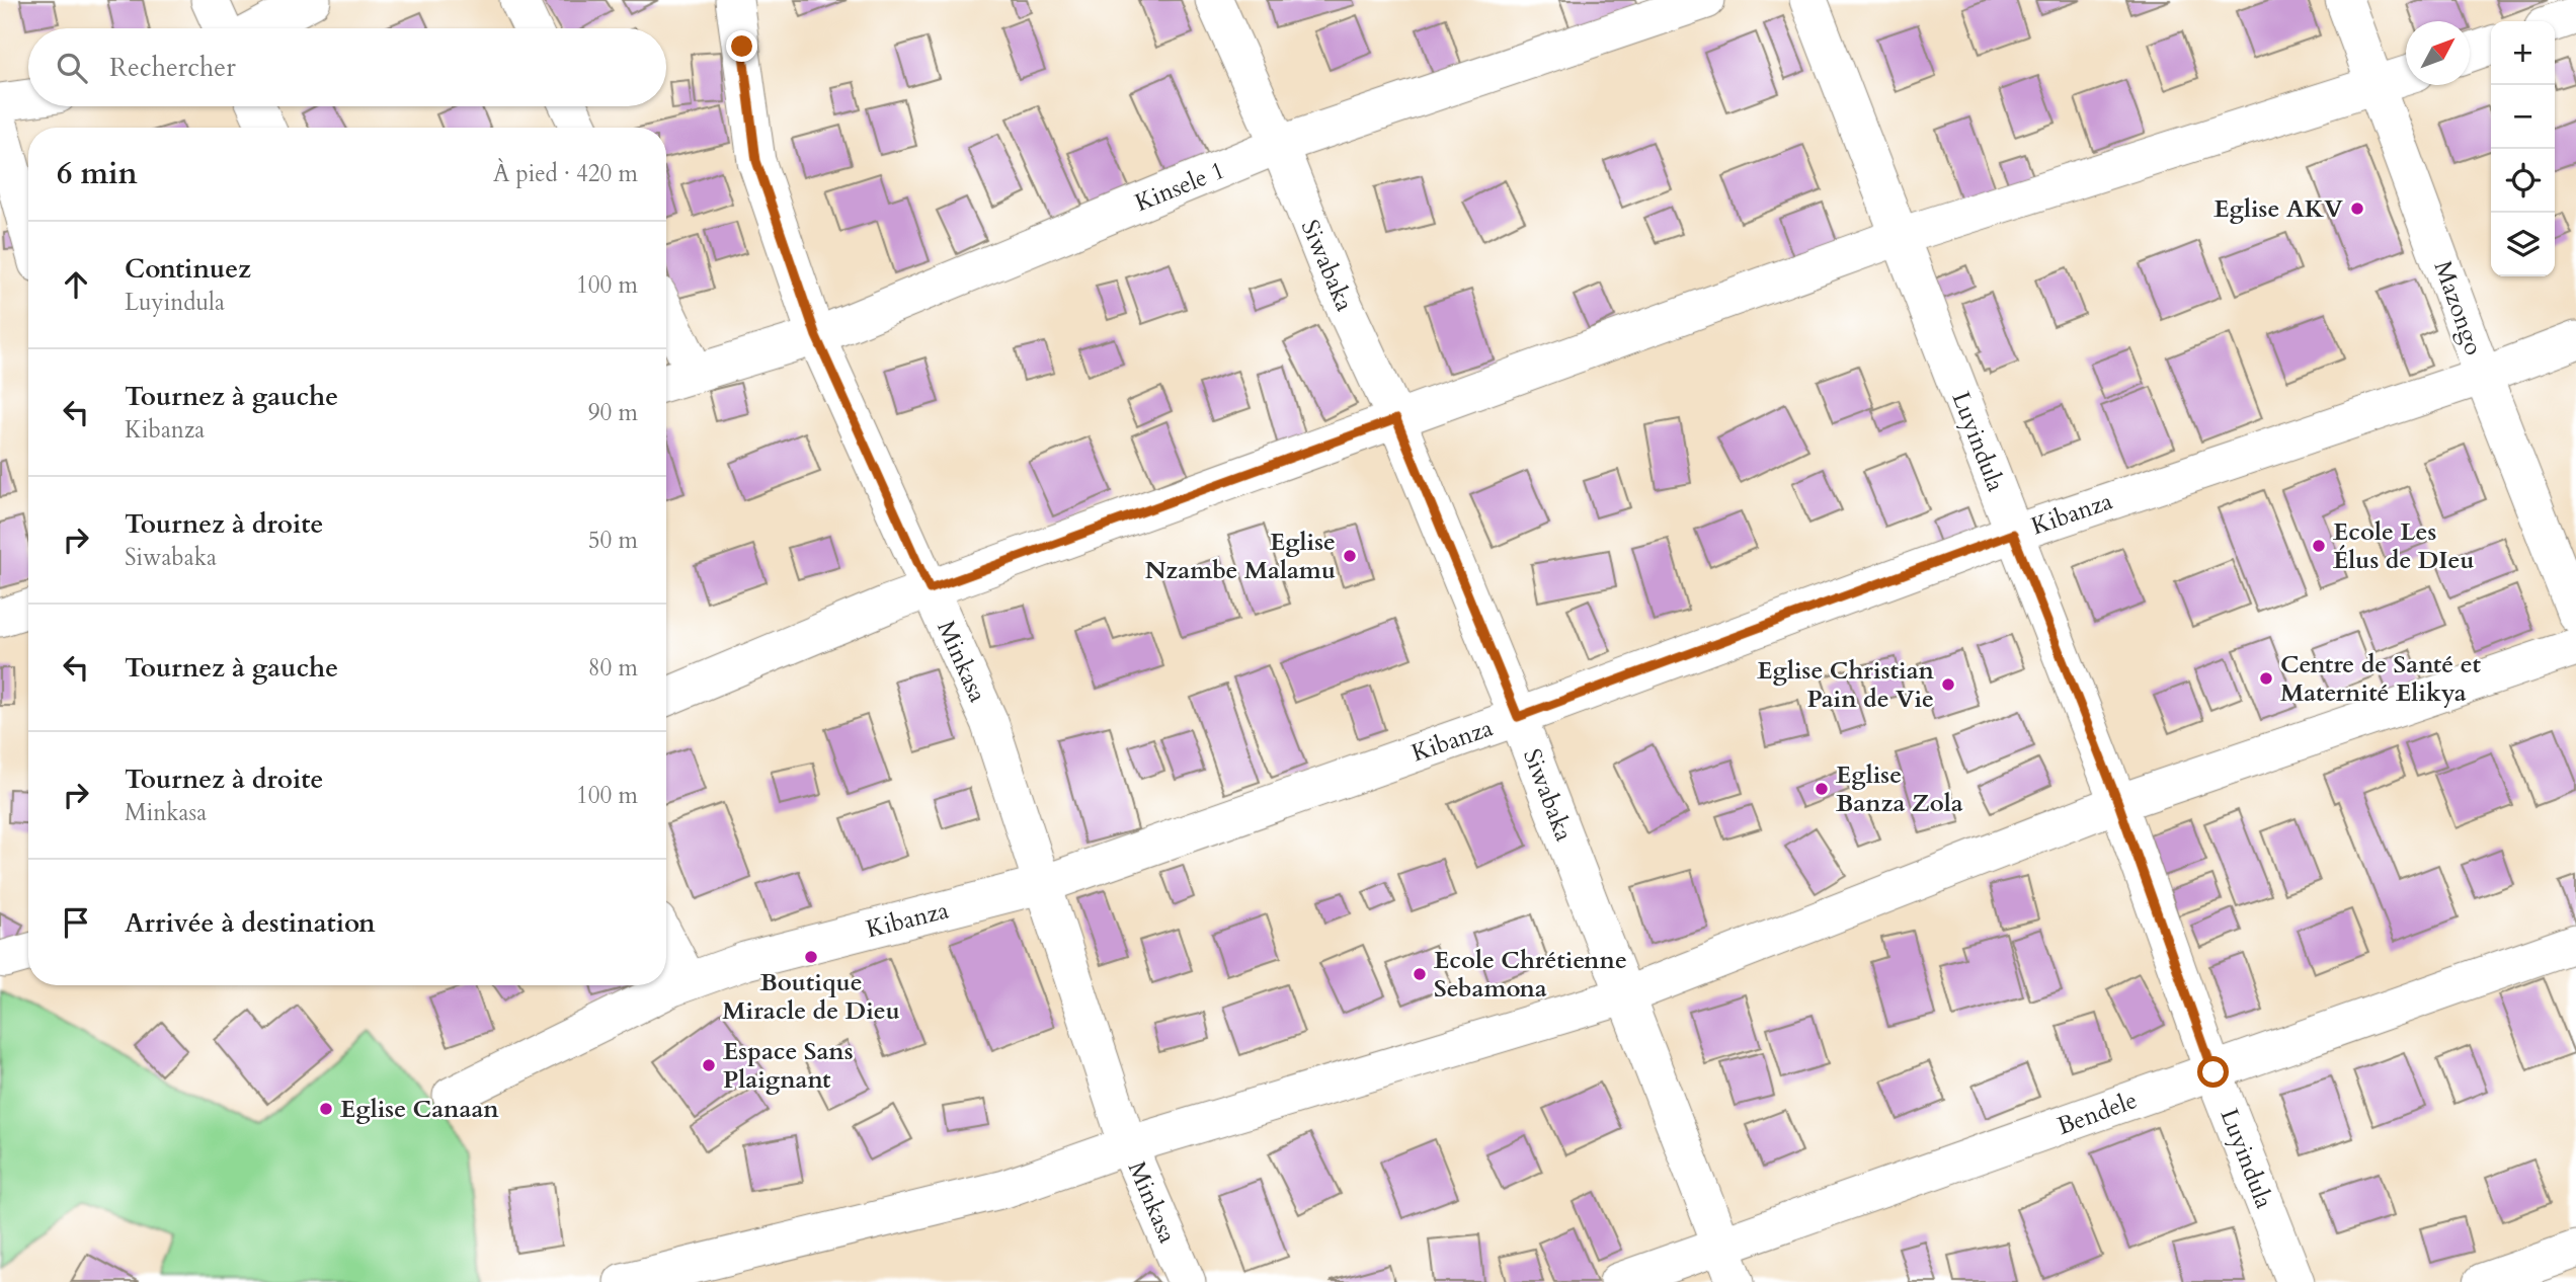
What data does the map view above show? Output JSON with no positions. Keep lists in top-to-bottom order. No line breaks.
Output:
{"streets":{"street":["Kinsele 1","Siwabaka","Mazongo","Luyindula","Kibanza","Minkasa","Bendele"]},"crossings":[["Kinsele 1","Siwabaka"],["Kinsele 1","Minkasa"],["Siwabaka","Kibanza"],["Siwabaka","Bendele"],["Mazongo","Kibanza"],["Luyindula","Kibanza"],["Luyindula","Bendele"],["Kibanza","Minkasa"]],"places":["Eglise AKV","Ecole Les Élus de DIeu","Eglise Nzambe Malamu","Centre de Santé et Maternité Elikya","Eglise Christian Pain de Vie","Eglise Banza Zola","Boutique Miracle de Dieu","Ecole Chrétienne Sebamona","Espace Sans Plaignant","Eglise Canaan"],"north":"top right","page":{"map_buttons":["+","−"],"search":"Rechercher","heading":["6 min","À pied · 420 m"],"list":[["Continuez","Luyindula","100 m"],["Tournez à gauche","Kibanza","90 m"],["Tournez à droite","Siwabaka","50 m"],["Tournez à gauche","80 m"],["Tournez à droite","Minkasa","100 m"],"Arrivée à destination"]}}
